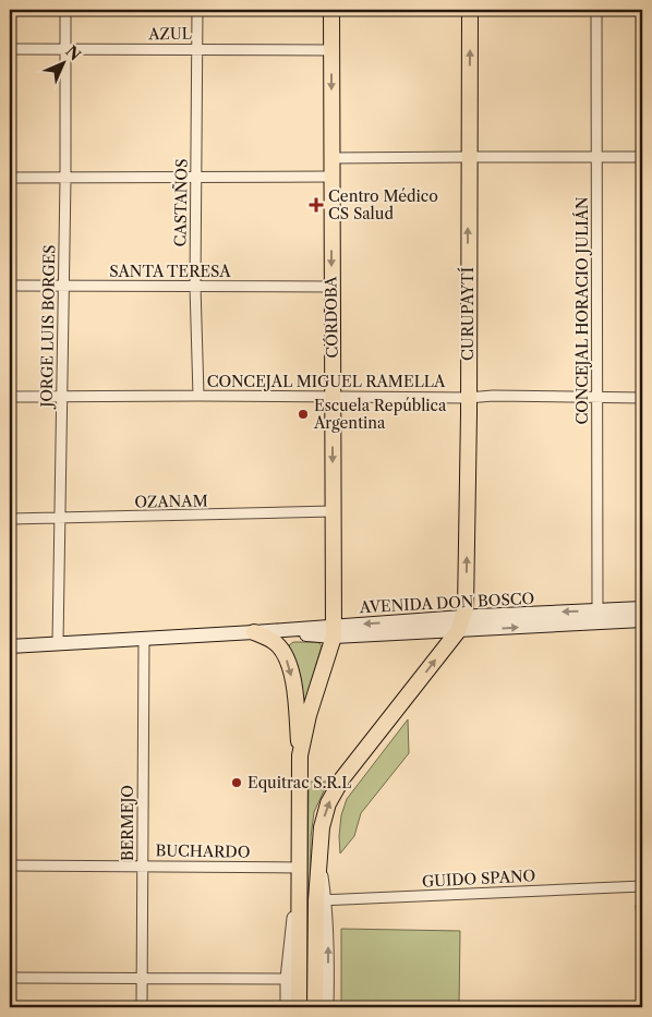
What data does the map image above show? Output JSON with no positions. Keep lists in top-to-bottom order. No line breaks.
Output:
{"streets":{"main road":["CURUPAYTÍ","CÓRDOBA","AVENIDA DON BOSCO"],"street":["AZUL","CASTAÑOS","SANTA TERESA","CONCEJAL HORACIO JULIÁN","JORGE LUIS BORGES","CONCEJAL MIGUEL RAMELLA","OZANAM","BERMEJO","BUCHARDO","GUIDO SPANO"]},"crossings":[["AZUL","CASTAÑOS"],["AZUL","CÓRDOBA"],["AZUL","JORGE LUIS BORGES"],["CASTAÑOS","SANTA TERESA"],["CASTAÑOS","CONCEJAL MIGUEL RAMELLA"],["SANTA TERESA","CÓRDOBA"],["SANTA TERESA","JORGE LUIS BORGES"],["CONCEJAL HORACIO JULIÁN","CONCEJAL MIGUEL RAMELLA"],["CONCEJAL HORACIO JULIÁN","AVENIDA DON BOSCO"],["CURUPAYTÍ","CONCEJAL MIGUEL RAMELLA"],["CURUPAYTÍ","AVENIDA DON BOSCO"],["CÓRDOBA","CONCEJAL MIGUEL RAMELLA"],["CÓRDOBA","OZANAM"],["CÓRDOBA","AVENIDA DON BOSCO"],["JORGE LUIS BORGES","CONCEJAL MIGUEL RAMELLA"],["JORGE LUIS BORGES","OZANAM"],["JORGE LUIS BORGES","AVENIDA DON BOSCO"],["AVENIDA DON BOSCO","BERMEJO"],["BERMEJO","BUCHARDO"]],"one_way":["CURUPAYTÍ","CÓRDOBA"],"places":{"health":["Centro Médico CS Salud"],"other":["Escuela República Argentina","Equitrac S.R.L"]},"north":"top right"}
